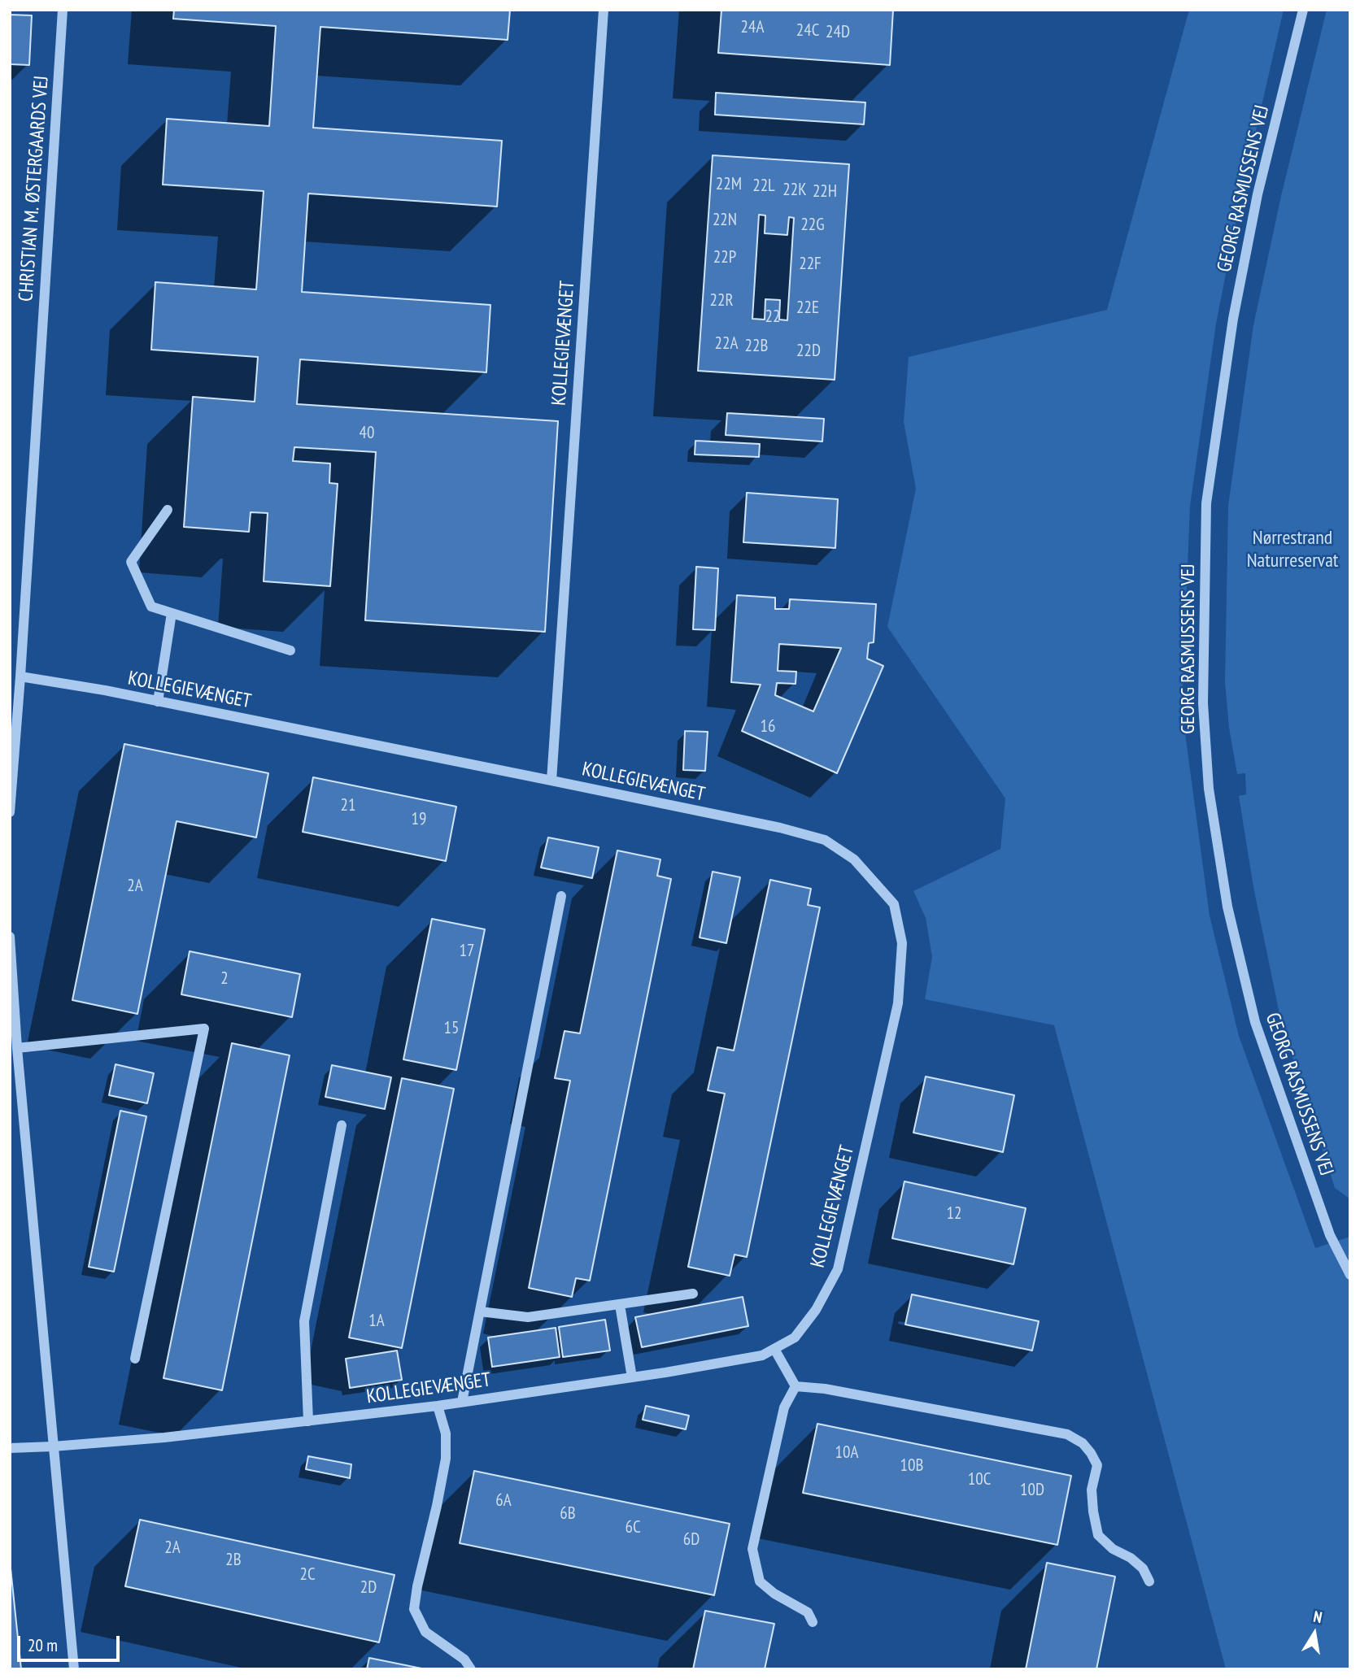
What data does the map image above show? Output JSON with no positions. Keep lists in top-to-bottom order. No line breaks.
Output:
{"streets":{"street":["CHRISTIAN M. ØSTERGAARDS VEJ","GEORG RASMUSSENS VEJ","KOLLEGIEVÆNGET"]},"crossings":[["CHRISTIAN M. ØSTERGAARDS VEJ","KOLLEGIEVÆNGET"]],"parks":["Nørrestrand Naturreservat"],"house_numbers":["24A","24C","24D","22M","22L","22K","22H","22N","22G","22P","22F","22R","22E","22","22A","22B","22D","40","16","21","19","2A","17","2","15","12","1A","10A","10B","10C","10D","6A","6B","6C","6D","2A","2B","2C","2D"],"scale_bar":"20 m","north":"top"}
